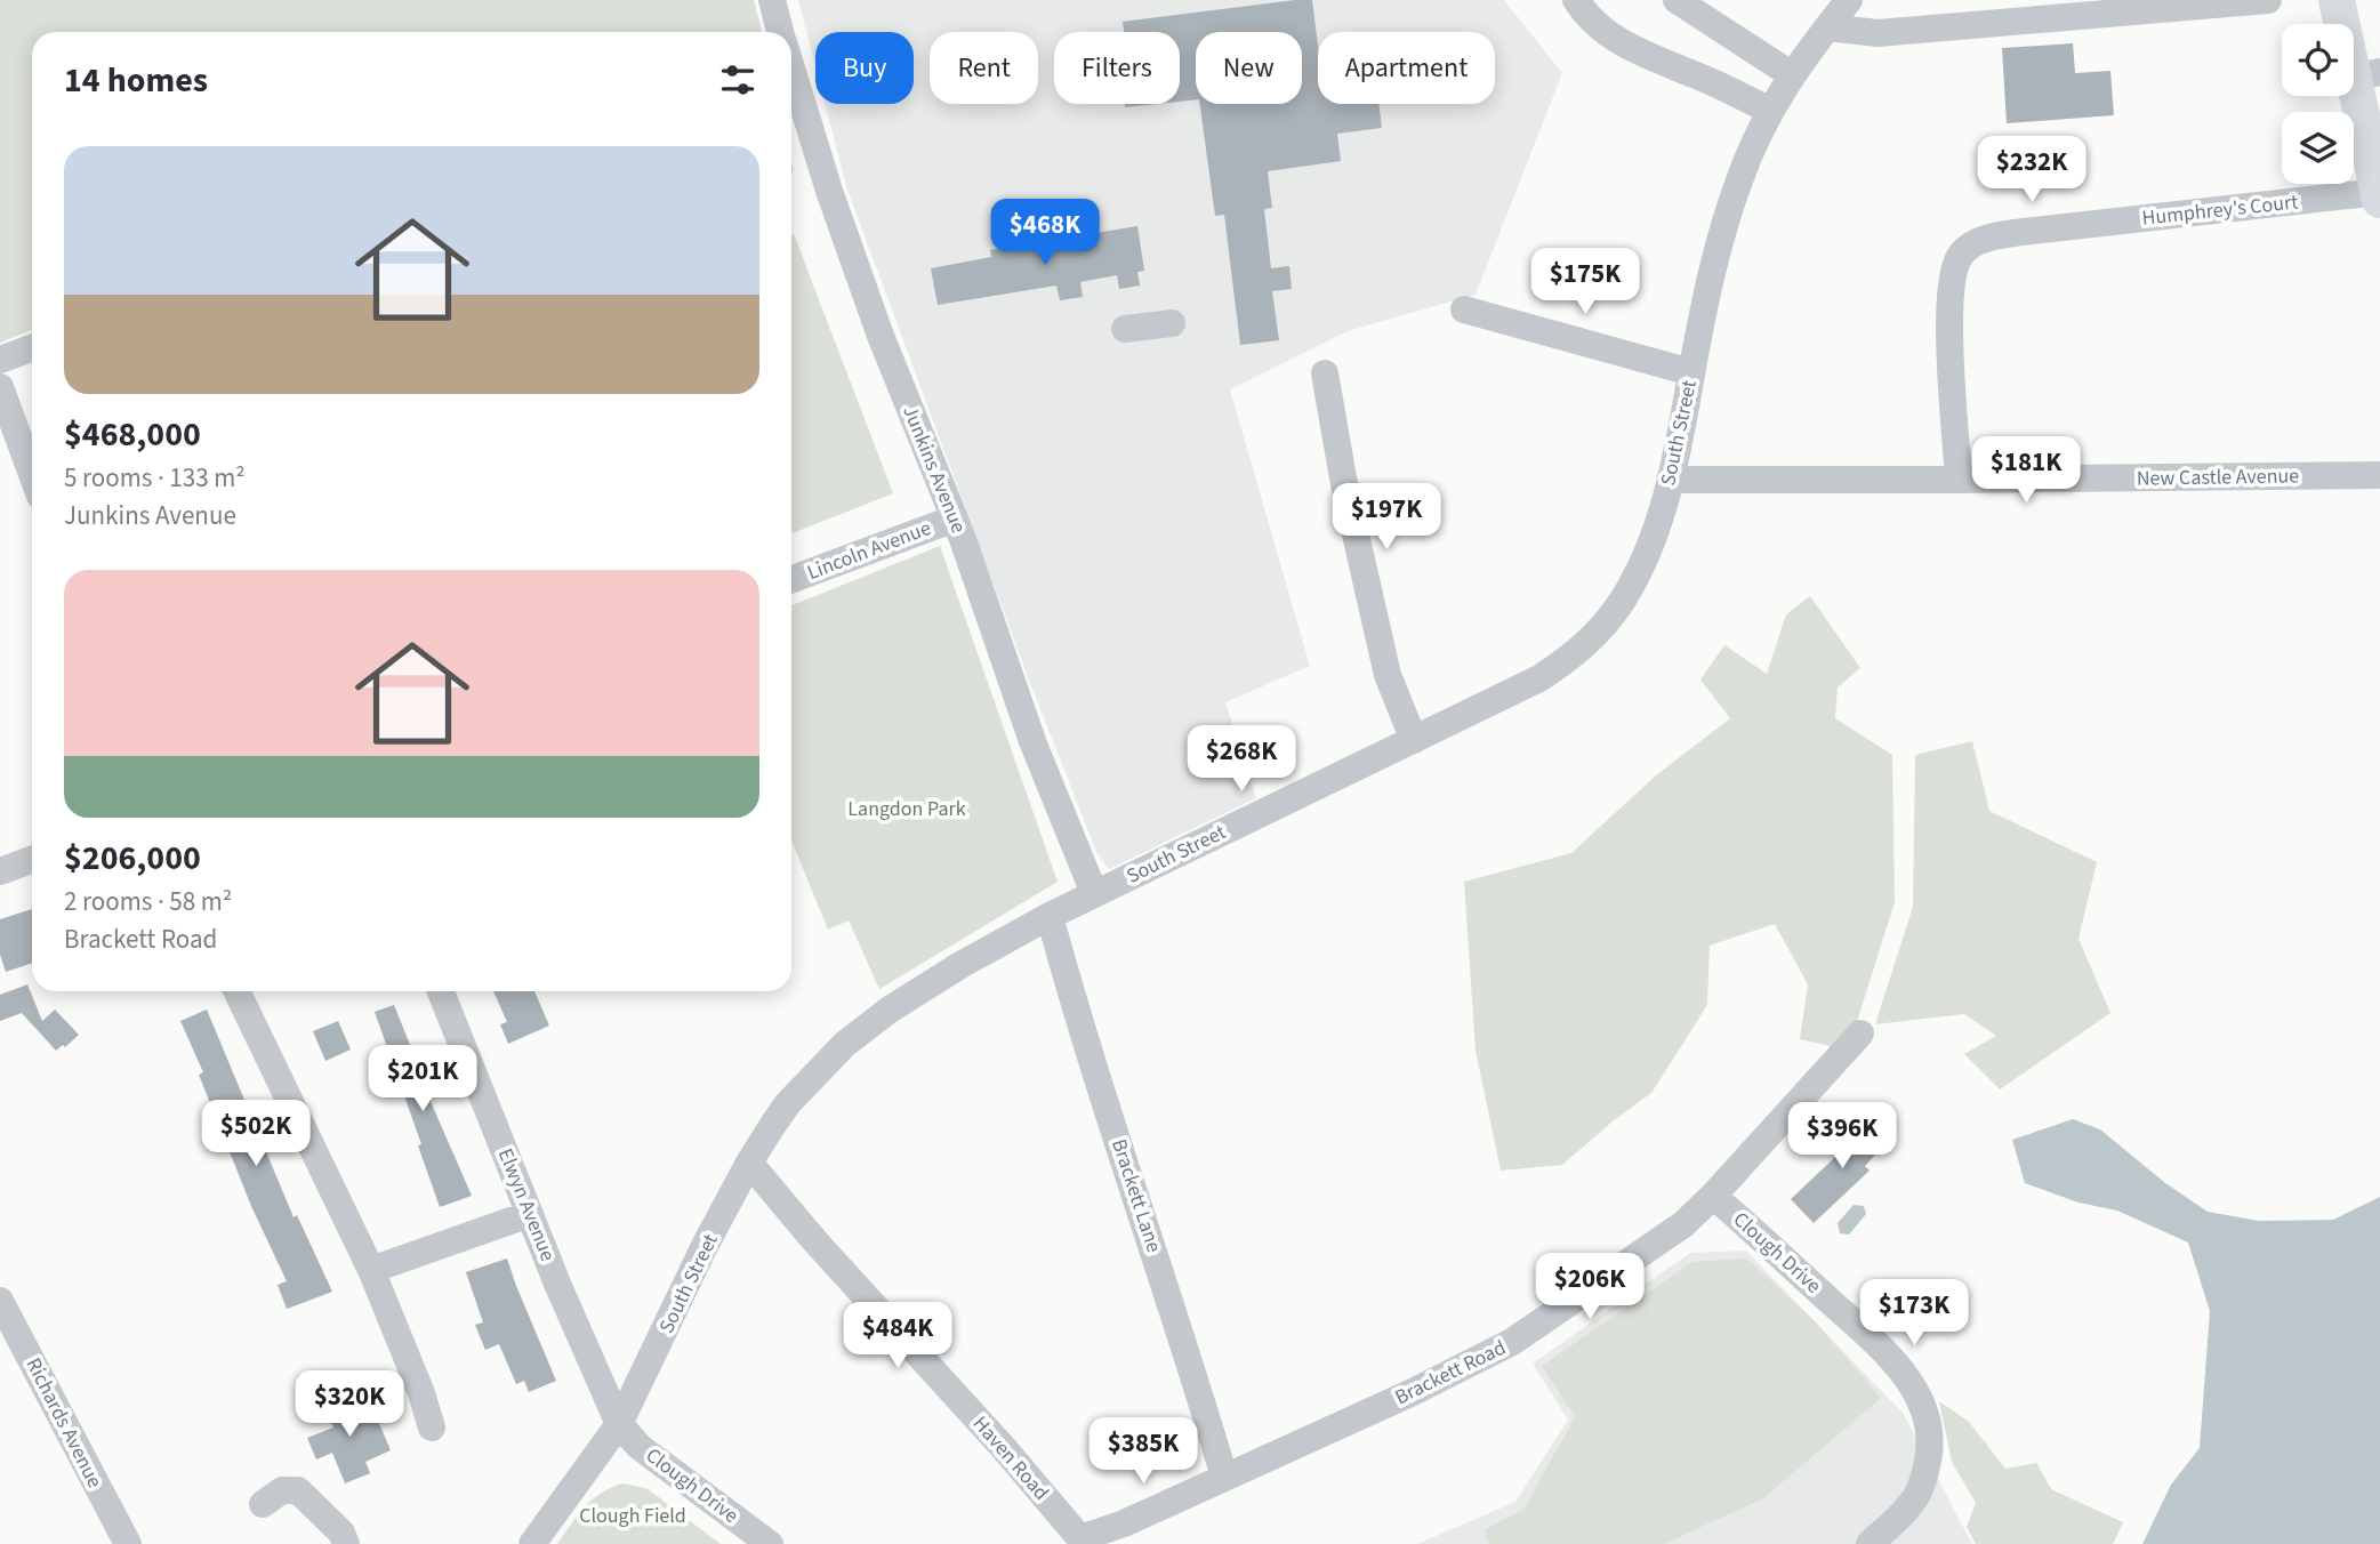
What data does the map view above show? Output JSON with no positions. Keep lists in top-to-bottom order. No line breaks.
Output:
{"streets":{"street":["Humphrey's Court","South Street","Junkins Avenue","New Castle Avenue","Lincoln Avenue","Brackett Lane","Elwyn Avenue","Clough Drive","Brackett Road","Richards Avenue","Haven Road"]},"crossings":[["Humphrey's Court","New Castle Avenue"],["South Street","Junkins Avenue"],["South Street","New Castle Avenue"],["South Street","Brackett Lane"],["South Street","Elwyn Avenue"],["South Street","Clough Drive"],["South Street","Haven Road"],["Junkins Avenue","Lincoln Avenue"],["Brackett Lane","Brackett Road"],["Brackett Lane","Haven Road"],["Elwyn Avenue","Clough Drive"],["Clough Drive","Brackett Road"],["Brackett Road","Haven Road"]],"parks":["Langdon Park","Clough Field"],"page":{"chip":["Buy","Rent","Filters","New","Apartment"],"heading":"14 homes","list":[{"name":"$468,000","note":"5 rooms · 133 m² · Junkins Avenue"},{"name":"$206,000","note":"2 rooms · 58 m² · Brackett Road"}],"price":["$232K","$468K","$175K","$181K","$197K","$268K","$201K","$502K","$396K","$206K","$173K","$484K","$320K","$385K"]}}
